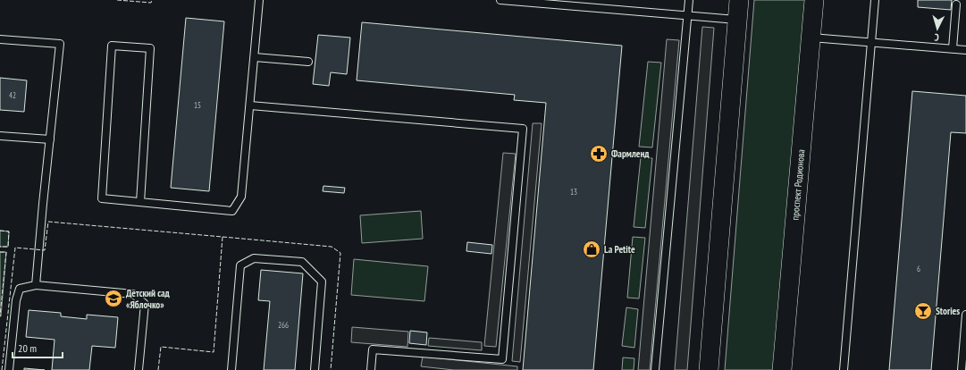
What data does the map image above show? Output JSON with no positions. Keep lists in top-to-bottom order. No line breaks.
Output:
{"streets":{"street":["проспект Родионова"]},"places":{"pharmacy":["Фармленд"],"shop":["La Petite"],"school or university":["Детский сад «Яблочко»"],"bar":["Stories"]},"house_numbers":["42","15","13","6","266"],"scale_bar":"20 m","north":"bottom"}
